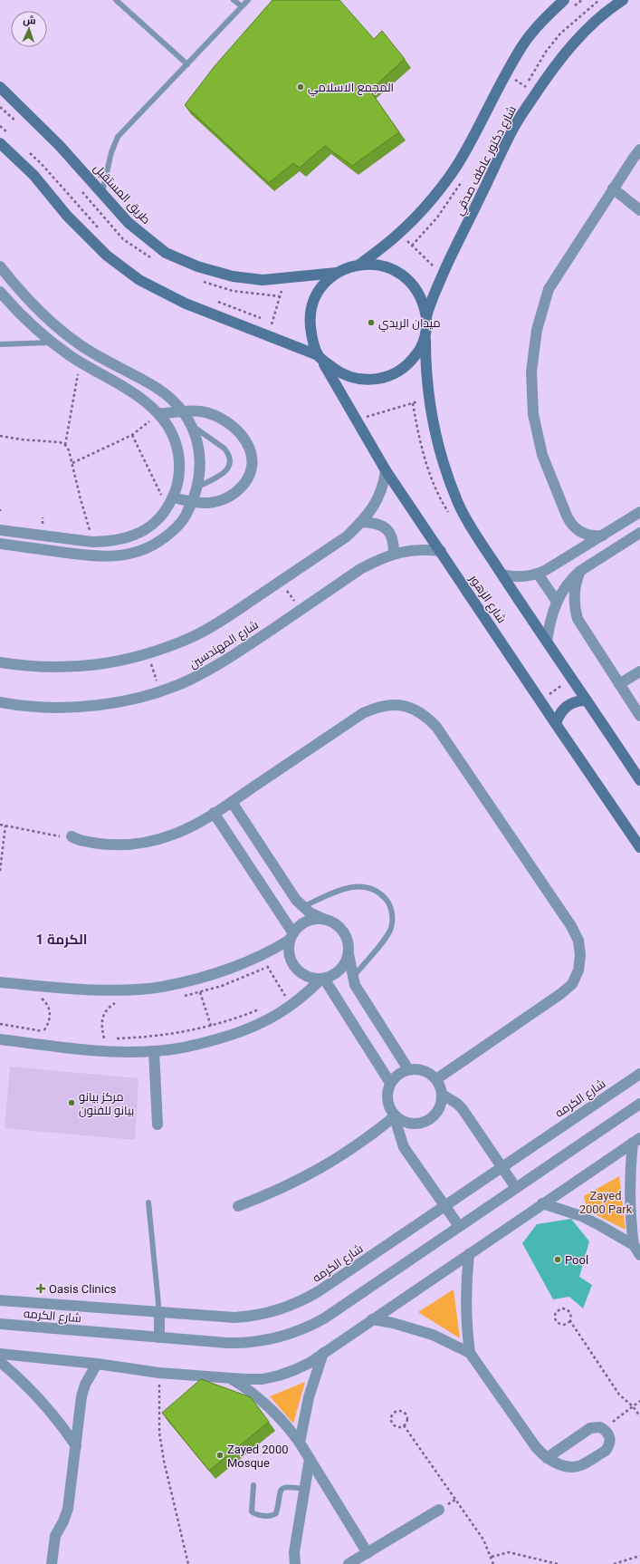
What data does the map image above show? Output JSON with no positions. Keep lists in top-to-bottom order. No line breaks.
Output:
{"streets":{"main road":["شارع دكتور عاطف صدقي","طريق المستقبل","شارع الزهور"],"street":["شارع المهندسين","شارع الكرمه"]},"crossings":[["شارع دكتور عاطف صدقي","طريق المستقبل"],["شارع دكتور عاطف صدقي","شارع الزهور"],["طريق المستقبل","شارع الزهور"],["شارع الزهور","شارع المهندسين"]],"districts":["الكرمة 1"],"parks":["Zayed 2000 Park"],"places":{"other":["المجمع الاسلامي","ميدان الريدي","مركز بيانو بيانو للفنون","Pool","Zayed 2000 Mosque"],"health":["Oasis Clinics"]},"north":"top"}
